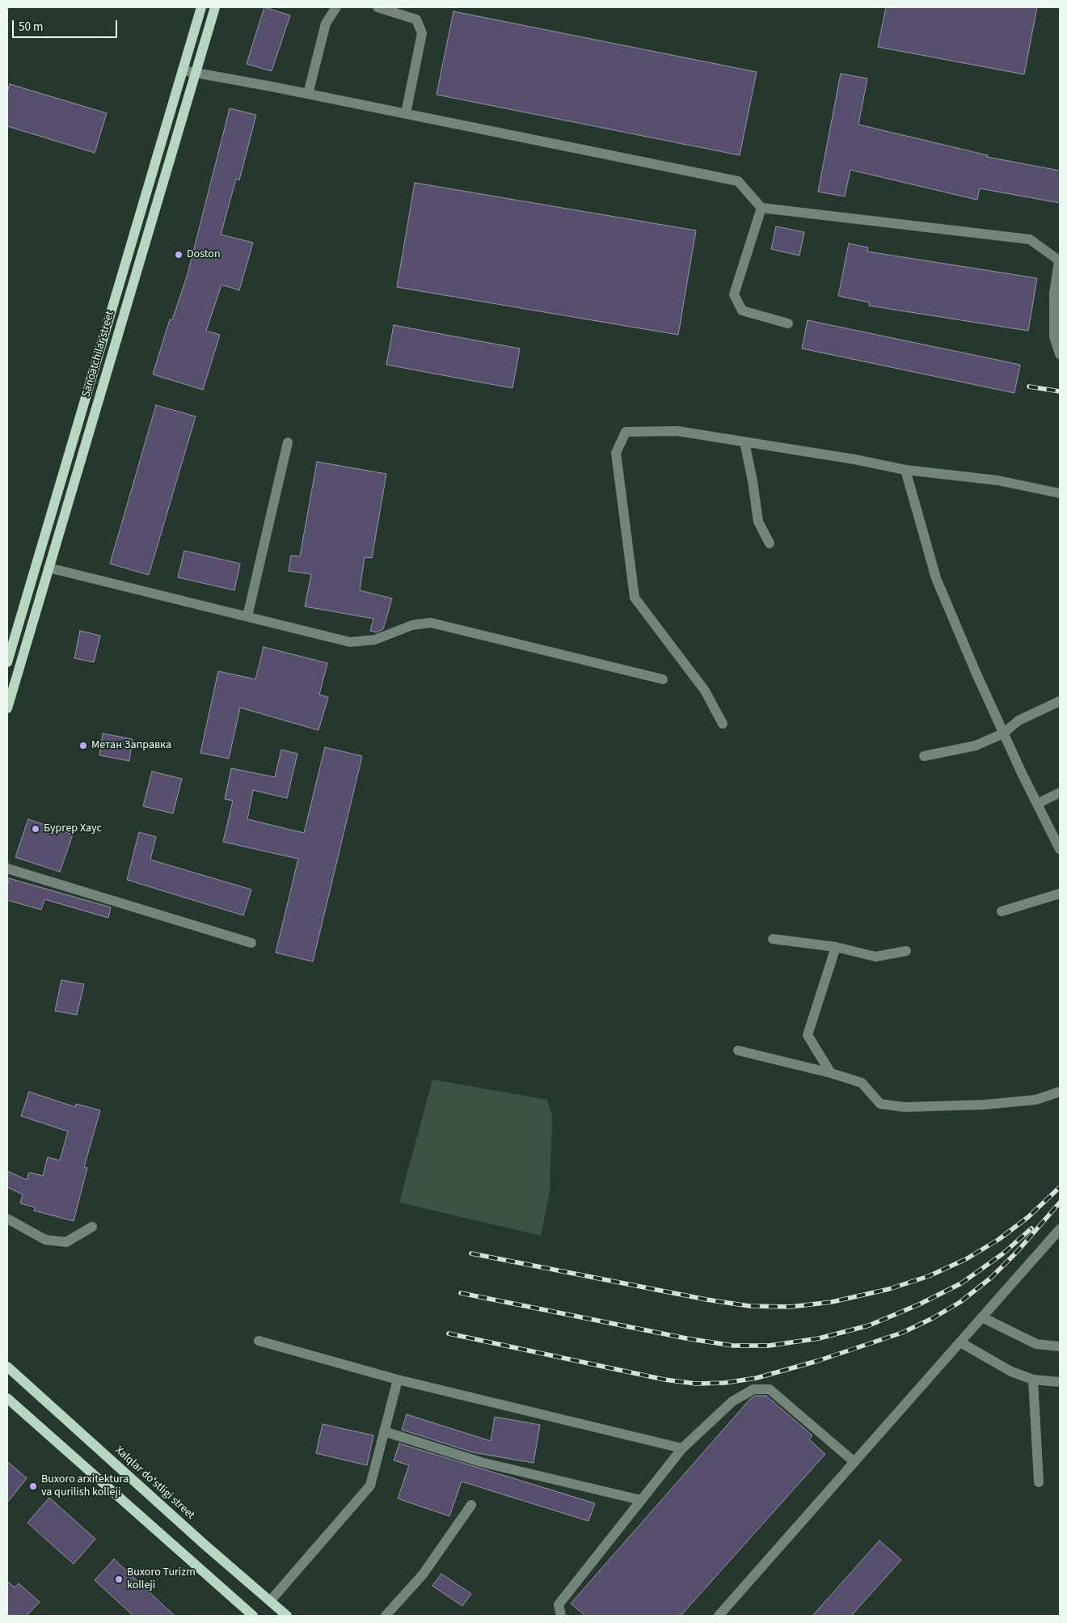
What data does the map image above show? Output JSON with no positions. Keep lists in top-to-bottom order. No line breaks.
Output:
{"streets":{"main road":["Sanoatchilar street","Xalqlar doʻstligi street"]},"places":["Doston","Метан Заправка","Бургер Хаус","Buxoro arxitektura va qurilish kolleji","Buxoro Turizm kolleji"],"scale_bar":"50 m"}
